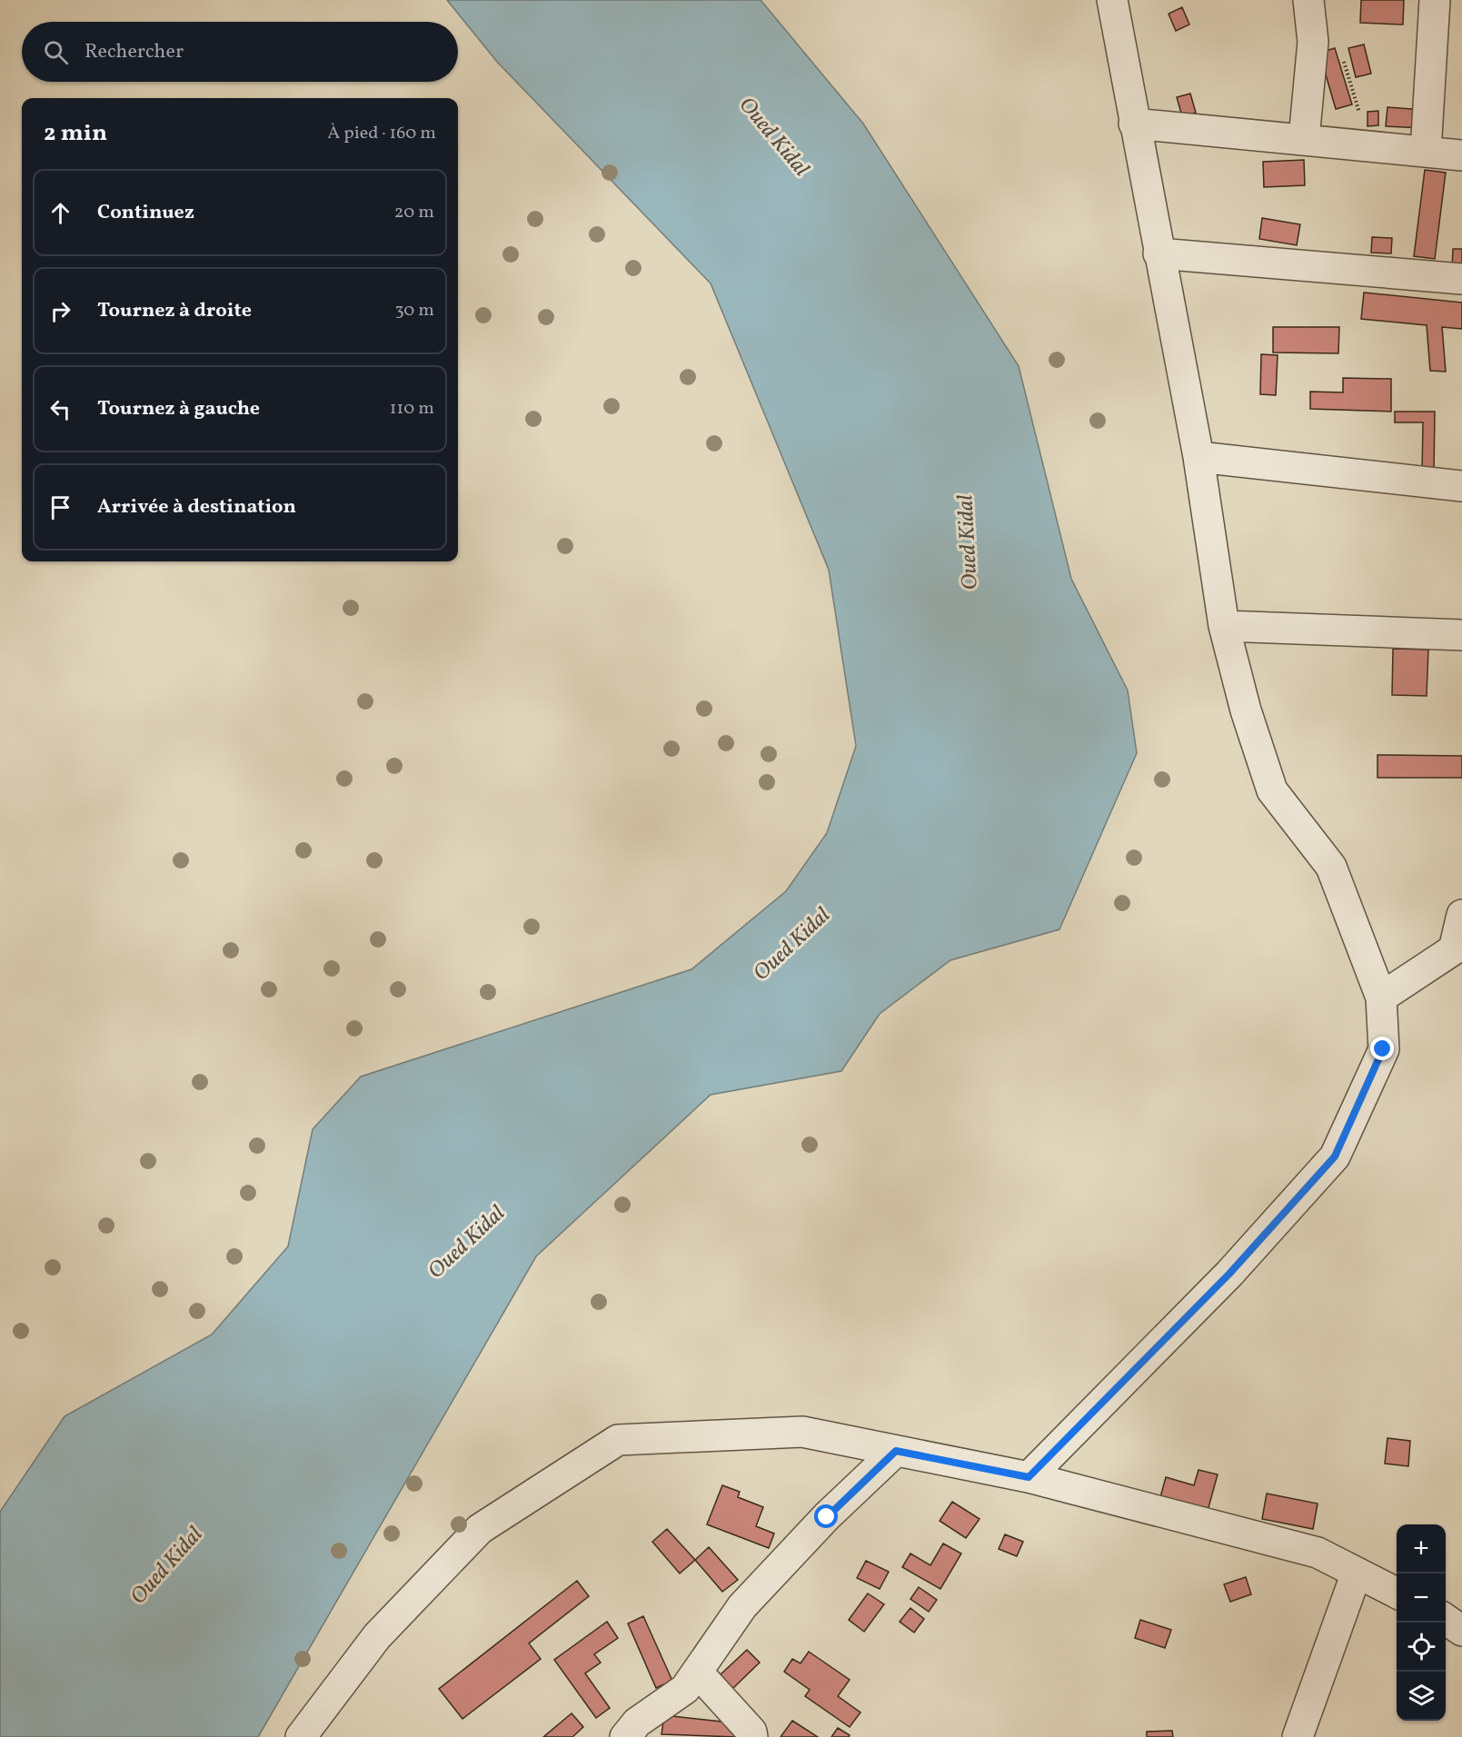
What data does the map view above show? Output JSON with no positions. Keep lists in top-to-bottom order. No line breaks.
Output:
{"water":["Oued Kidal"],"page":{"search":"Rechercher","heading":["2 min","À pied · 160 m"],"list":[["Continuez","20 m"],["Tournez à droite","30 m"],["Tournez à gauche","110 m"],"Arrivée à destination"],"map_buttons":["+","−"]}}
